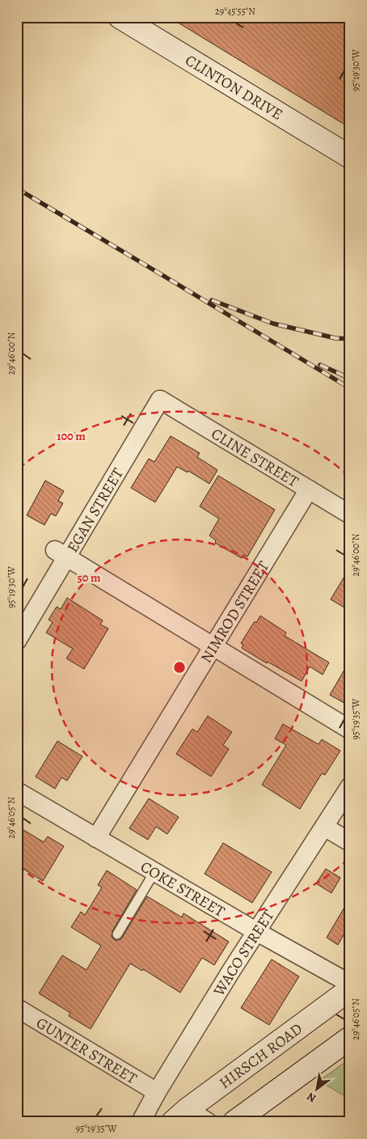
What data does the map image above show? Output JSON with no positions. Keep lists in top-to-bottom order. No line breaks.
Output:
{"streets":{"main road":["CLINTON DRIVE","HIRSCH ROAD"],"street":["CLINE STREET","EGAN STREET","NIMROD STREET","COKE STREET","WACO STREET","GUNTER STREET"]},"crossings":[["CLINE STREET","EGAN STREET"],["CLINE STREET","NIMROD STREET"],["NIMROD STREET","COKE STREET"],["COKE STREET","WACO STREET"],["WACO STREET","GUNTER STREET"]],"north":"bottom left","coordinates":["29°45'55\"N","95°19'30\"W","29°46'00\"N","95°19'35\"W","29°46'05\"N"],"rings":["100 m","50 m"]}
